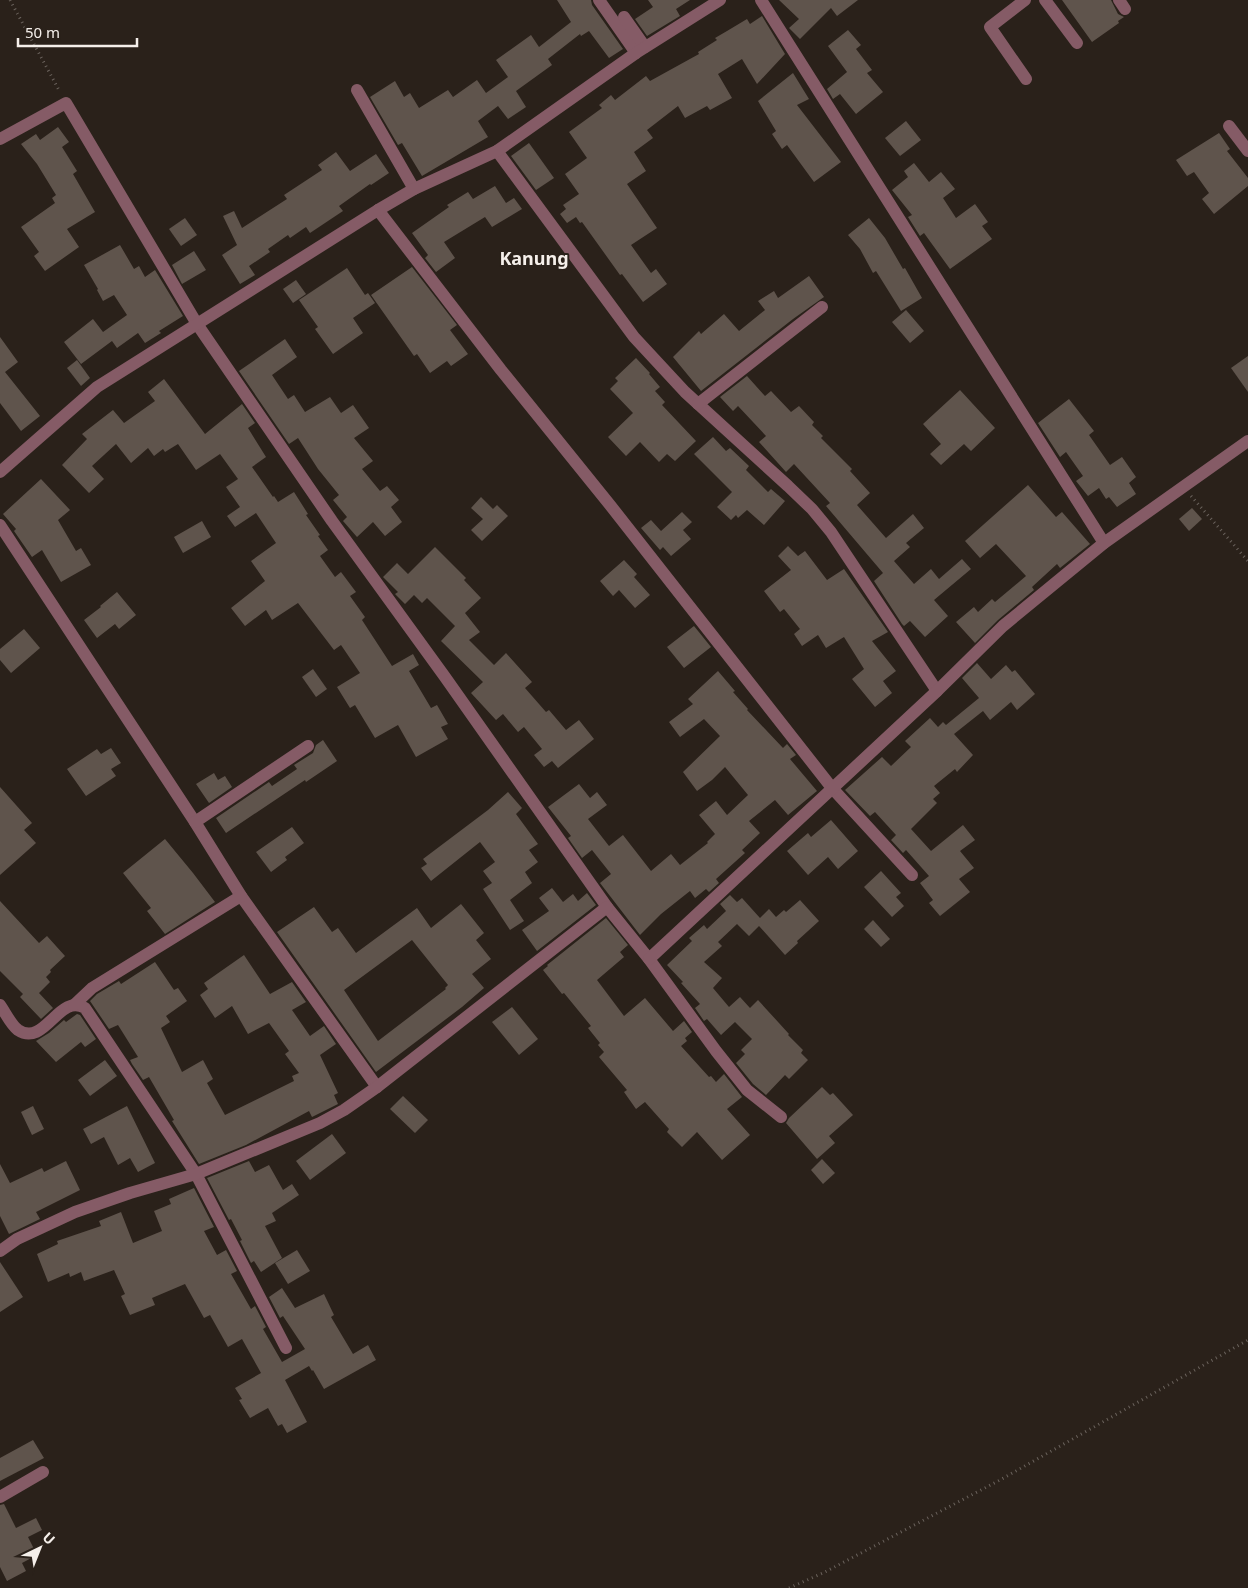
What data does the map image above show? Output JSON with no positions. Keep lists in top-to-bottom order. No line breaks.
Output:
{"districts":["Kanung"],"scale_bar":"50 m","north":"top right"}
